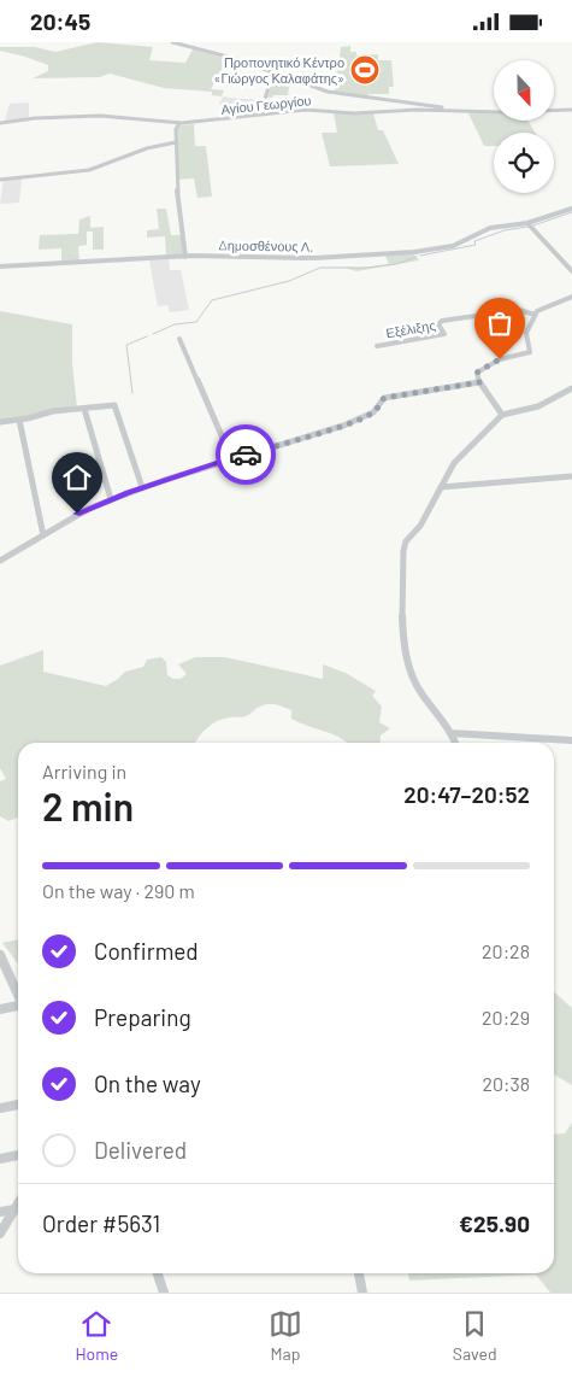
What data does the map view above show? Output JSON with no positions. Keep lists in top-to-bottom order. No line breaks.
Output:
{"streets":{"street":["Αγίου Γεωργίου","Δημοσθένους Λ.","Εξέλιξης"]},"places":{"sports":["Προπονητικό Κέντρο «Γιώργος Καλαφάτης»"]},"north":"bottom","page":{"status":"20:45","heading":["2 min","Arriving in","20:47–20:52"],"panel":["Order #5631","€25.90"],"bar":"On the way · 290 m","list":[["Confirmed","20:28"],["Preparing","20:29"],["On the way","20:38"],"Delivered"],"tabs":["Home","Map","Saved"]}}
